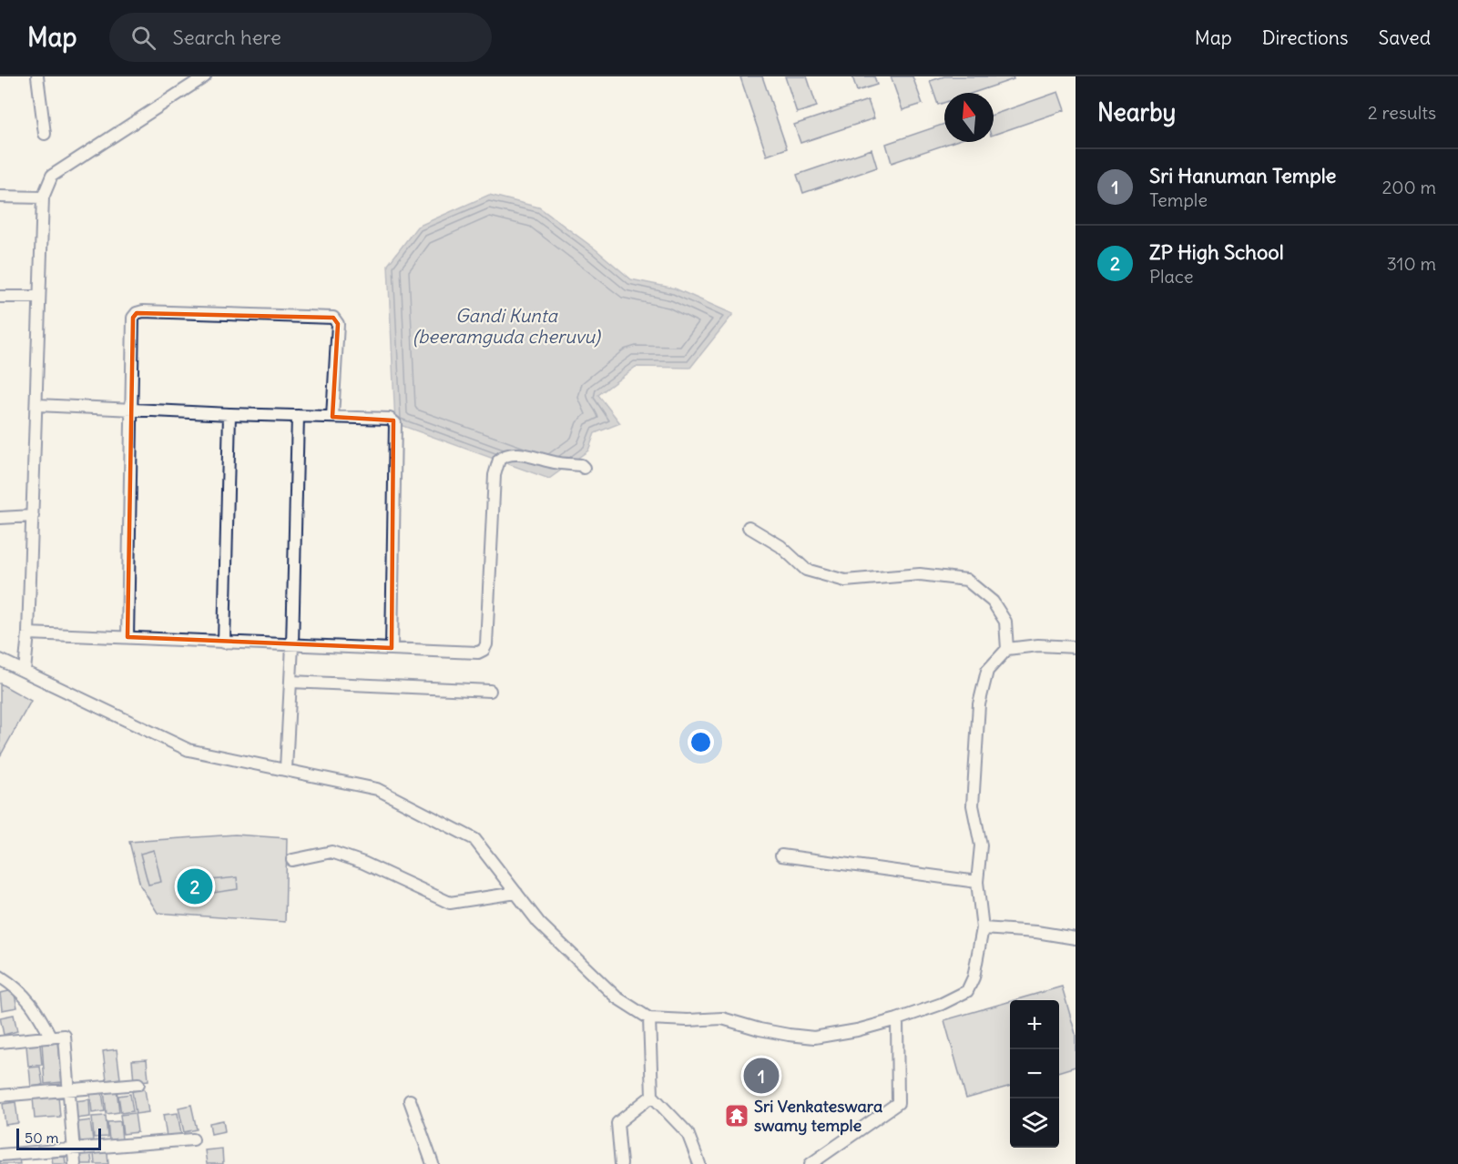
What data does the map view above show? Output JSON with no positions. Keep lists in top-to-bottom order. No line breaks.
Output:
{"water":["Gandi Kunta (beeramguda cheruvu)"],"places":{"temple":["Sri Venkateswara swamy temple"]},"scale_bar":"50 m","north":"top","page":{"header":"Map","search":"Search here","nav":["Map","Directions","Saved"],"heading":["Nearby","2 results"],"list":[{"mark":"1","name":"Sri Hanuman Temple","note":"Temple","value":"200 m"},{"mark":"2","name":"ZP High School","note":"Place","value":"310 m"}],"pins":["2","1"],"map_buttons":["+","−"],"scale":"50 m"}}
